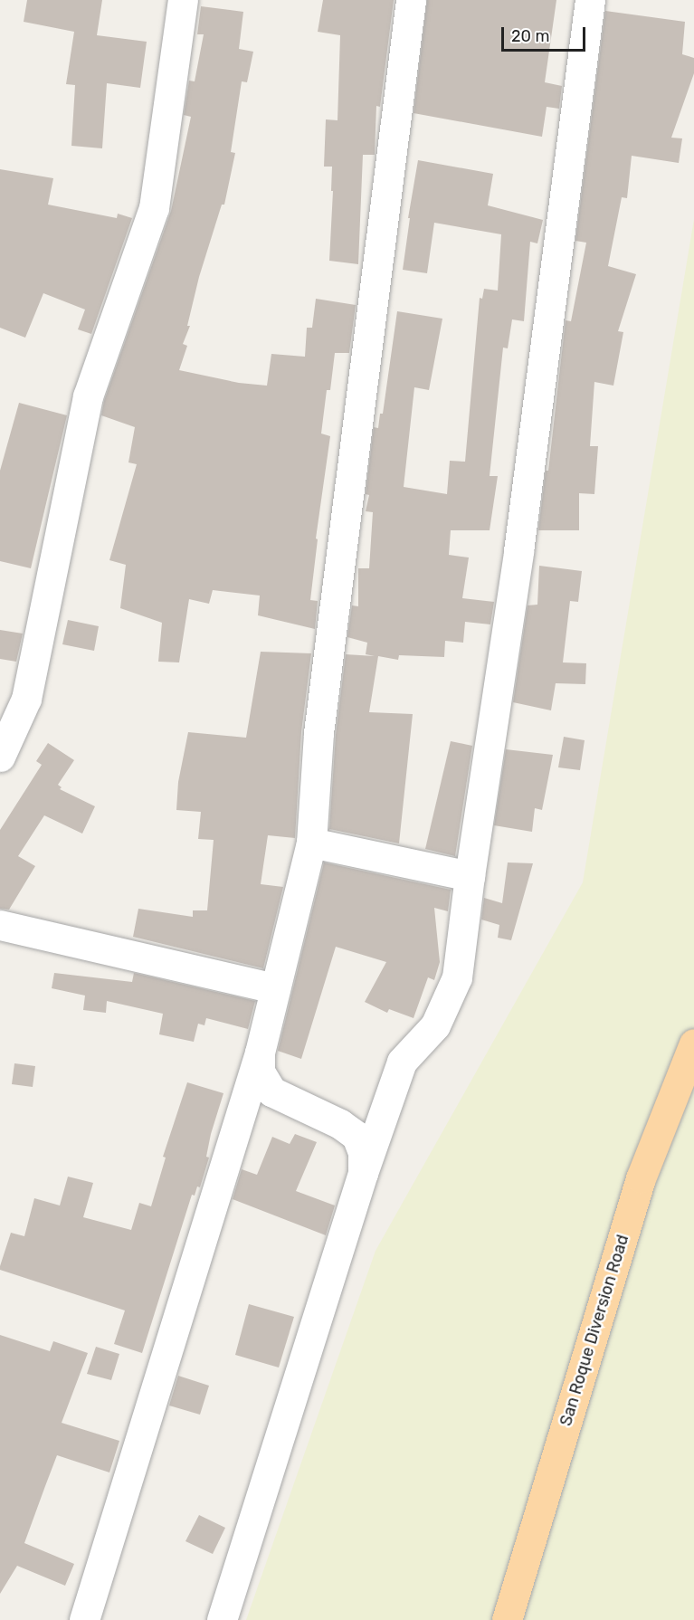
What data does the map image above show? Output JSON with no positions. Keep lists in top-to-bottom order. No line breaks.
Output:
{"streets":{"main road":["San Roque Diversion Road"]},"scale_bar":"20 m"}
